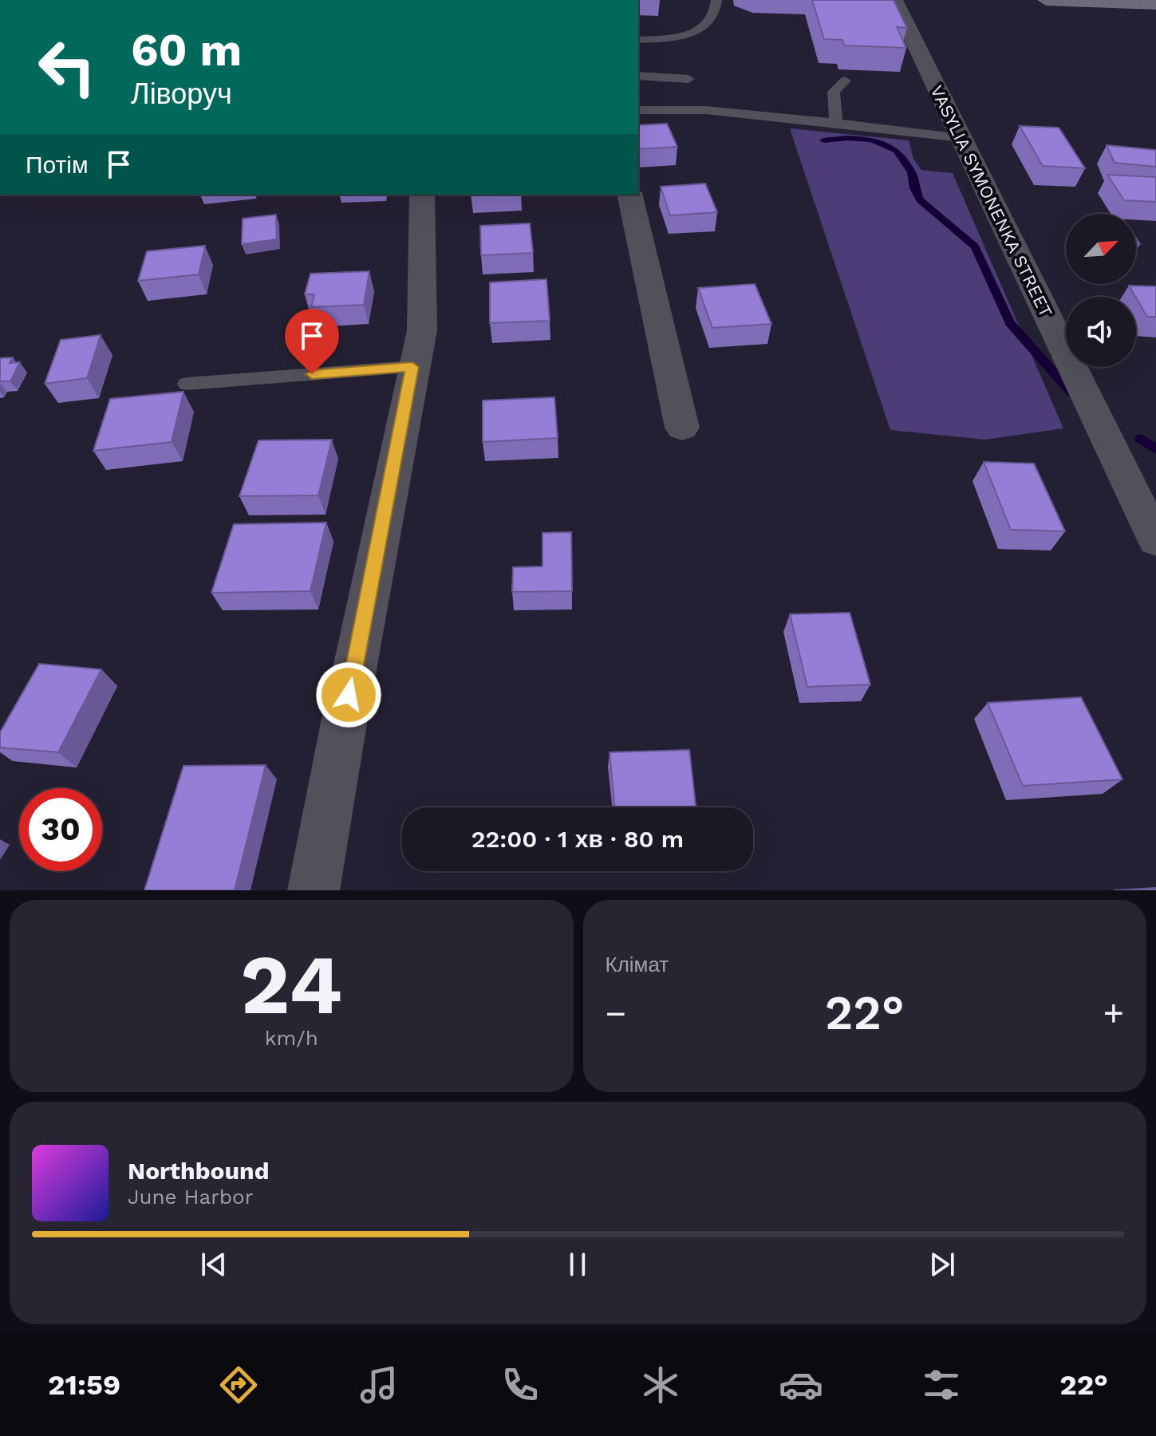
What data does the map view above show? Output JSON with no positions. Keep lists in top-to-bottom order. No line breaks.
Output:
{"streets":{"street":["VASYLIA SYMONENKA STREET"]},"north":"top right","page":{"turn":["60 m","Ліворуч"],"then":"Потім","limit":"30","trip":"22:00 · 1 хв · 80 m","tile":[["24","km/h"],"Клімат"],"heat":["−","22°","+"],"song":["Northbound","June Harbor"],"tabs":["21:59","22°"]}}
